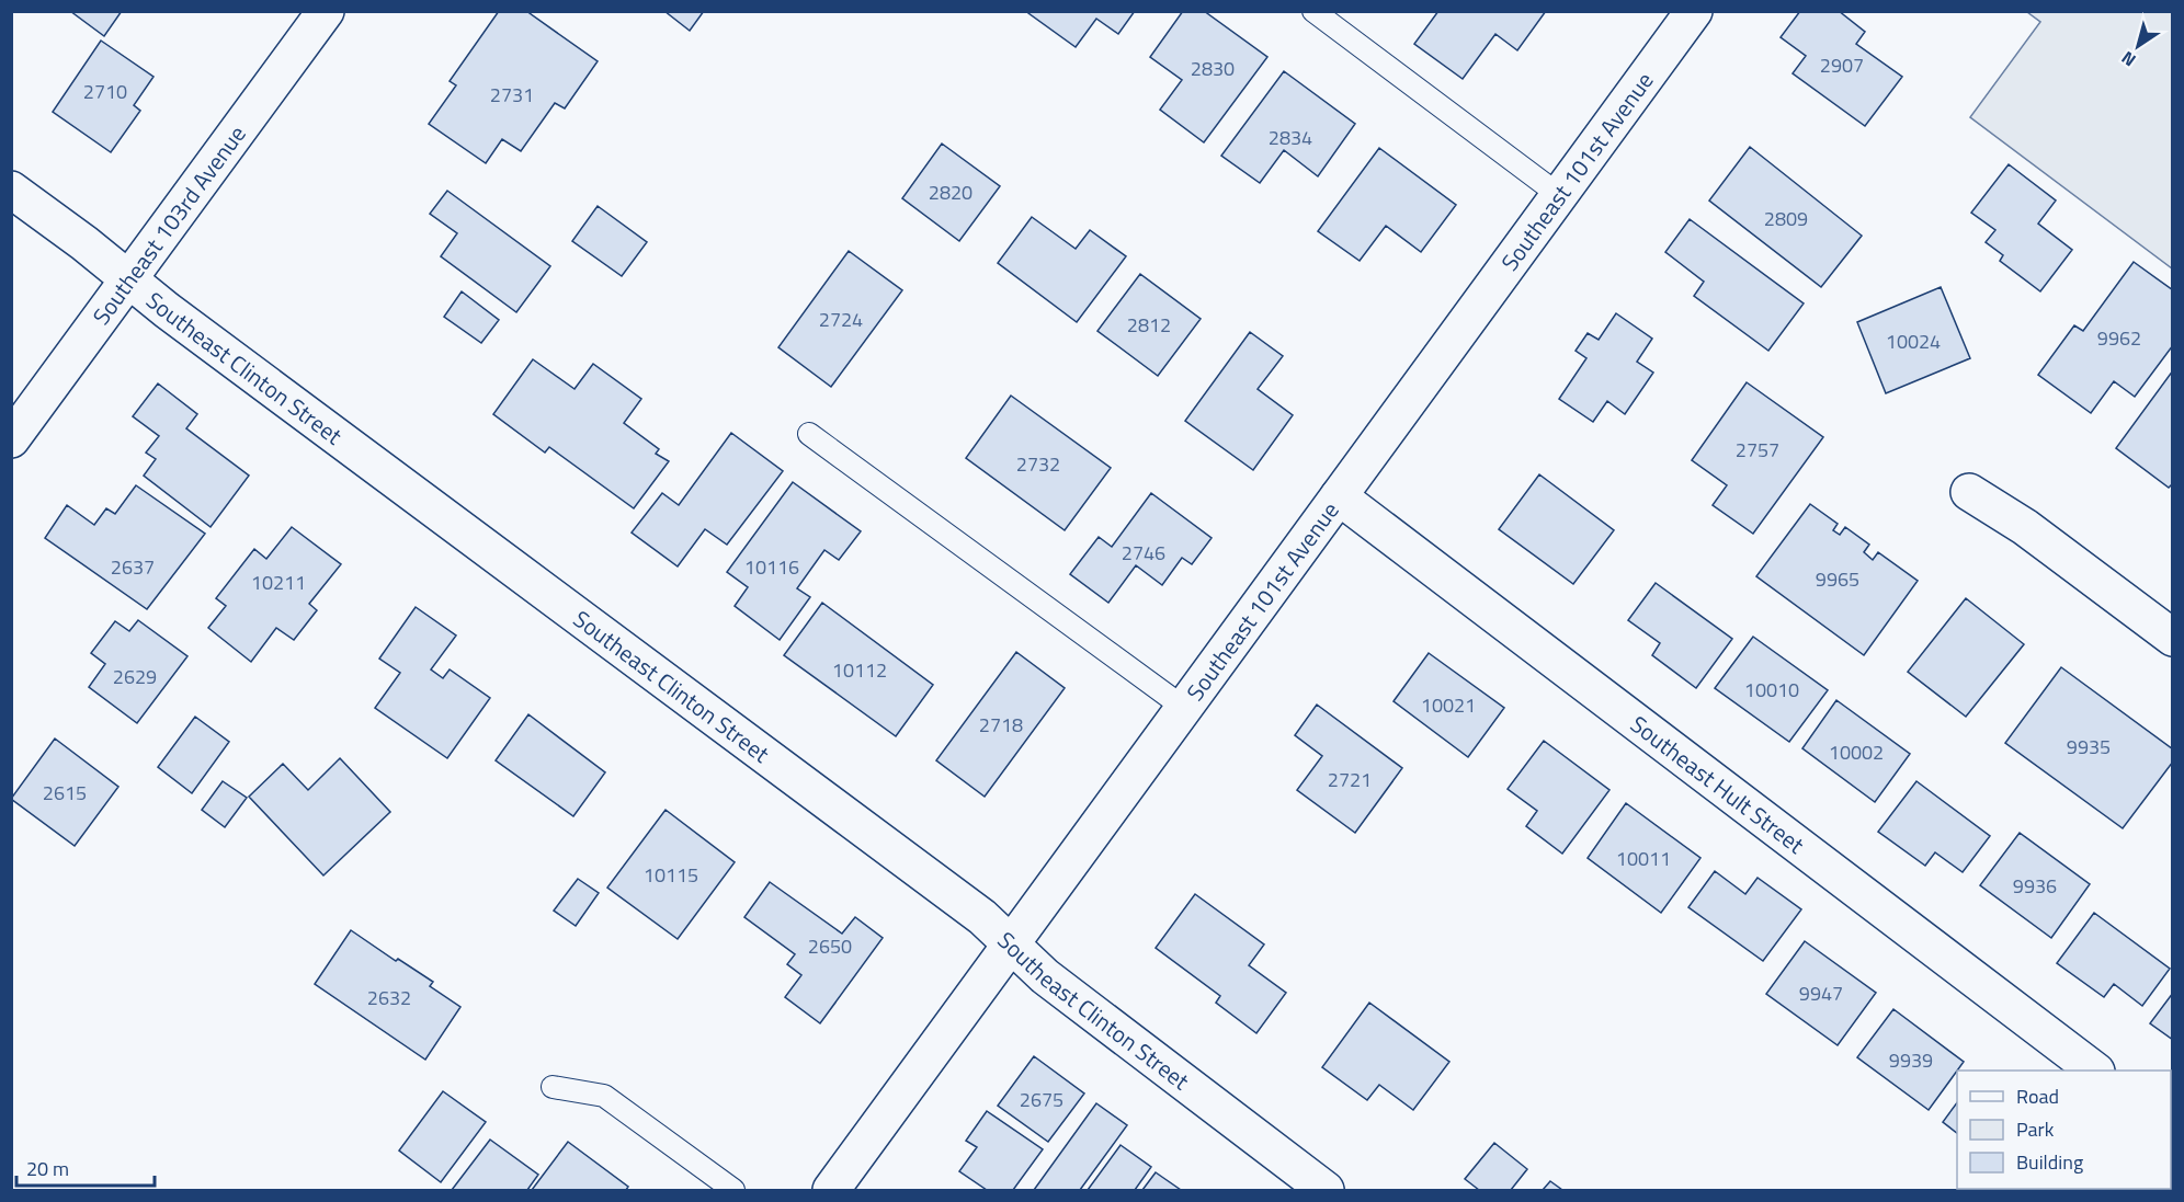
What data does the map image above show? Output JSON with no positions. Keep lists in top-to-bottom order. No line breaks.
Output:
{"streets":{"street":["Southeast 101st Avenue","Southeast 103rd Avenue","Southeast Clinton Street","Southeast Hult Street"]},"crossings":[["Southeast 101st Avenue","Southeast Clinton Street"],["Southeast 101st Avenue","Southeast Hult Street"],["Southeast 103rd Avenue","Southeast Clinton Street"]],"house_numbers":["2907","2830","2710","2731","2834","2820","2809","2724","2812","9962","10024","2757","2732","2746","2637","10116","9965","10211","10112","2629","10010","10021","2718","9935","10002","2721","2615","10011","10115","9936","2650","9947","2632","9939","2675"],"legend":["Road","Park","Building"],"scale_bar":"20 m","north":"bottom left"}
